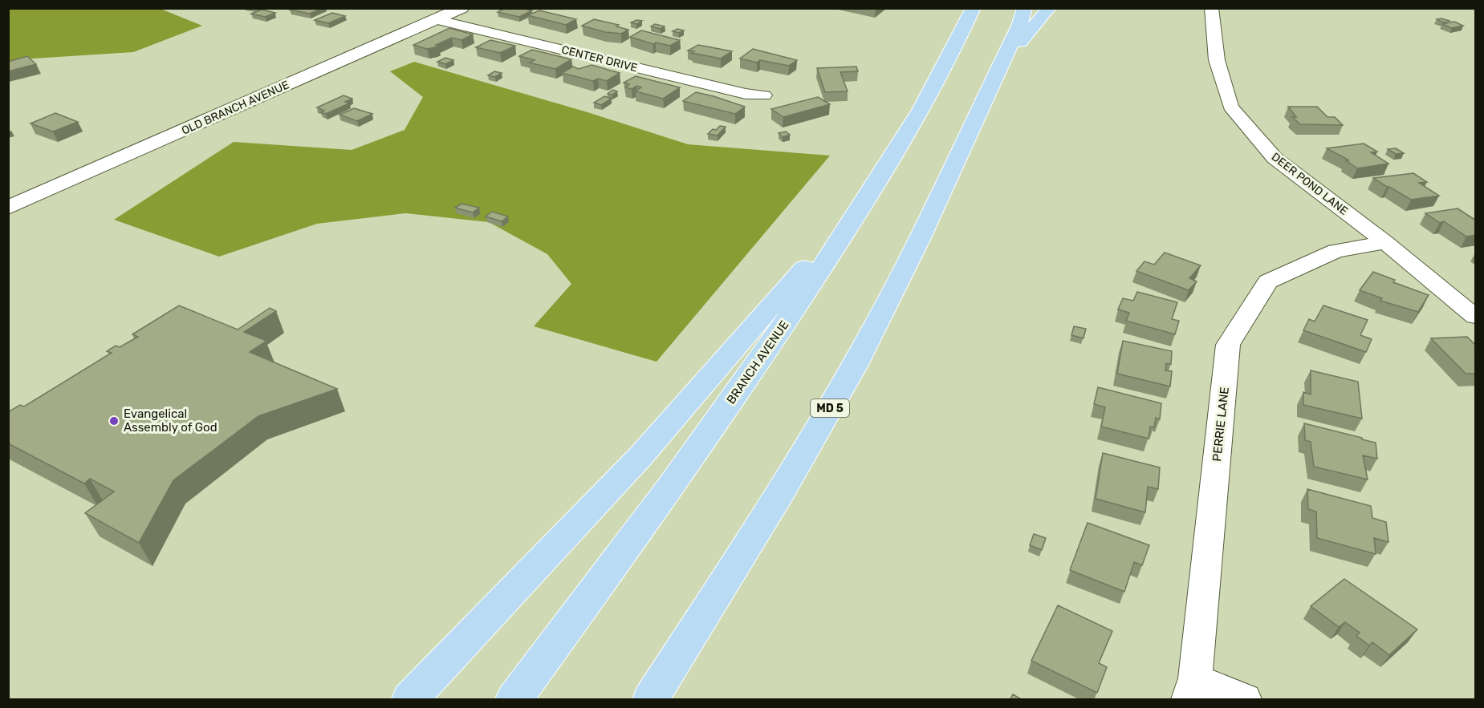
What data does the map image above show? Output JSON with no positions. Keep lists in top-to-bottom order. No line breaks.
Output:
{"streets":{"highway":["BRANCH AVENUE","MD 5"],"street":["CENTER DRIVE","OLD BRANCH AVENUE","DEER POND LANE","PERRIE LANE"]},"crossings":[["CENTER DRIVE","OLD BRANCH AVENUE"],["DEER POND LANE","PERRIE LANE"]],"places":["Evangelical Assembly of God"]}
